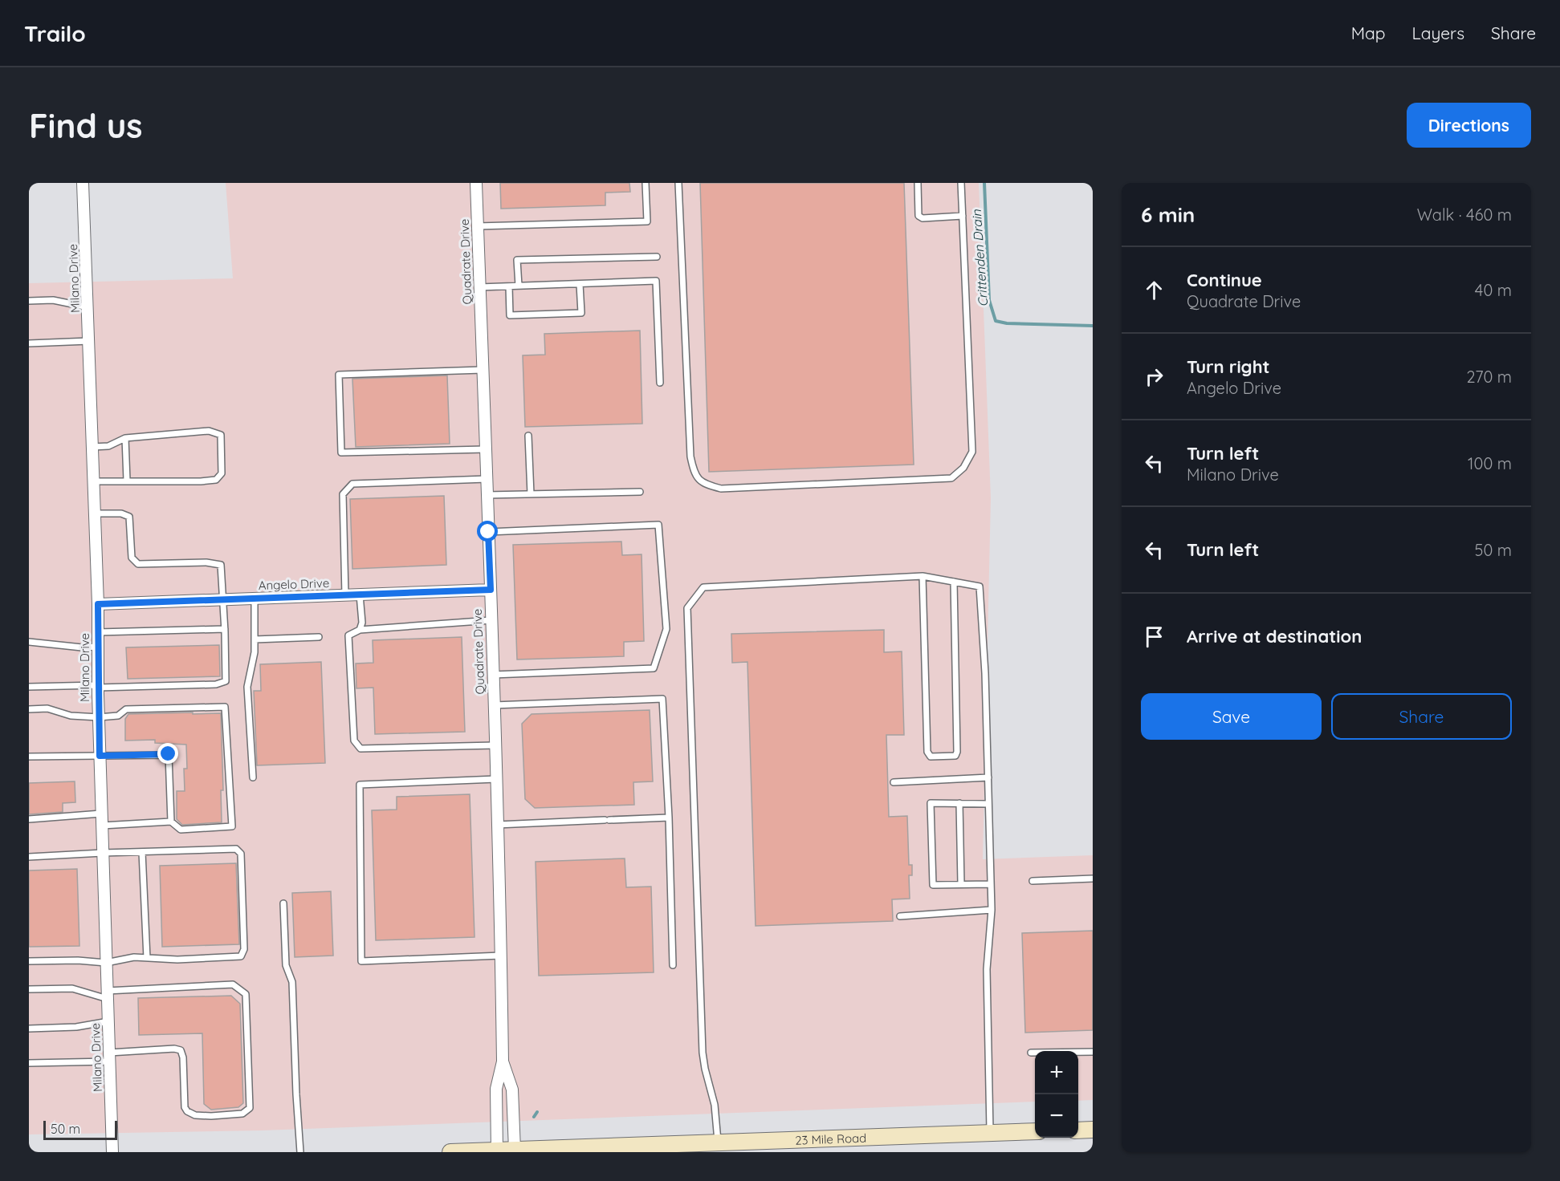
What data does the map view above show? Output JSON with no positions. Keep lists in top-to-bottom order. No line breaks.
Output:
{"streets":{"main road":["23 Mile Road"],"street":["Quadrate Drive","Milano Drive","Angelo Drive"]},"crossings":[["Quadrate Drive","Angelo Drive"],["Quadrate Drive","23 Mile Road"],["Milano Drive","Angelo Drive"]],"water":["Crittenden Drain"],"scale_bar":"50 m","page":{"header":"Trailo","nav":["Map","Layers","Share"],"buttons":["Directions",["Save","Share"]],"title":"Find us","heading":["6 min","Walk · 460 m"],"list":[["Continue","Quadrate Drive","40 m"],["Turn right","Angelo Drive","270 m"],["Turn left","Milano Drive","100 m"],["Turn left","50 m"],"Arrive at destination"],"map_buttons":["+","−"],"scale":"50 m"}}
